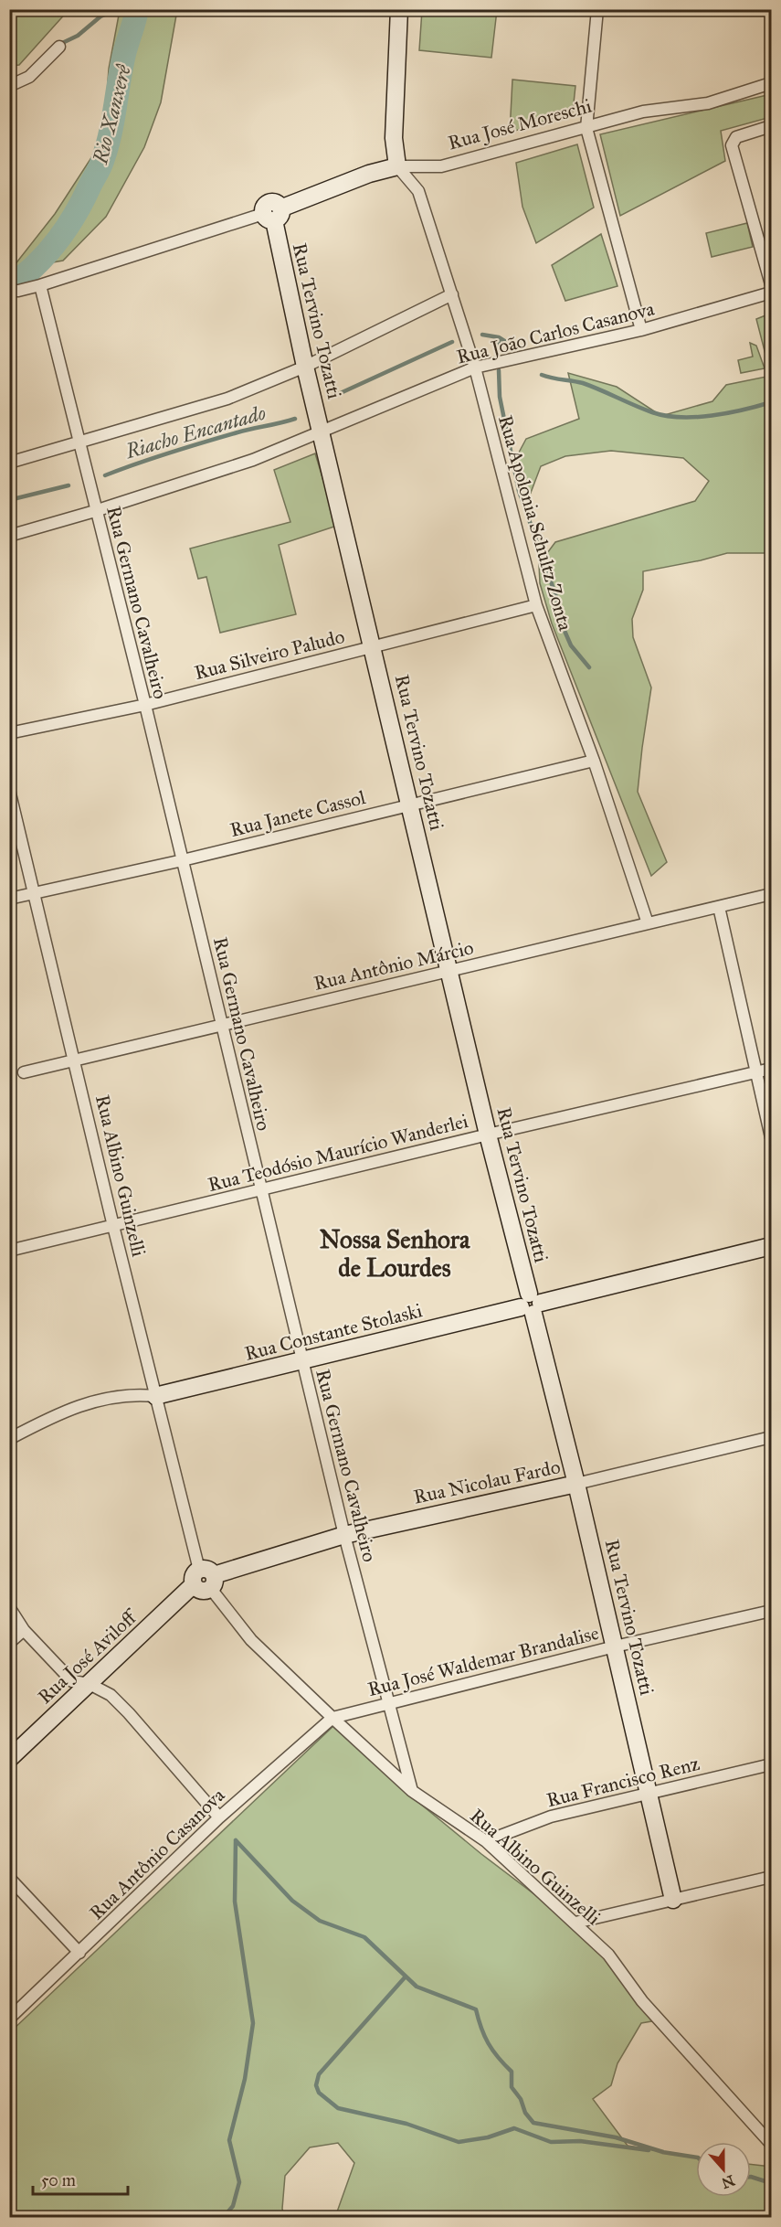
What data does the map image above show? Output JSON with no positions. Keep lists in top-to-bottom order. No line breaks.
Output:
{"streets":{"street":["Rua José Moreschi","Rua Tervino Tozatti","Rua João Carlos Casanova","Rua Apolonia Schultz Zonta","Rua Germano Cavalheiro","Rua Silveiro Paludo","Rua Janete Cassol","Rua Antônio Márcio","Rua Teodósio Maurício Wanderlei","Rua Albino Guinzelli","Rua Constante Stolaski","Rua Nicolau Fardo","Rua José Aviloff","Rua José Waldemar Brandalise","Rua Francisco Renz","Rua Antônio Casanova"]},"crossings":[["Rua José Moreschi","Rua Tervino Tozatti"],["Rua José Moreschi","Rua Apolonia Schultz Zonta"],["Rua José Moreschi","Rua Germano Cavalheiro"],["Rua Tervino Tozatti","Rua João Carlos Casanova"],["Rua Tervino Tozatti","Rua Silveiro Paludo"],["Rua Tervino Tozatti","Rua Janete Cassol"],["Rua Tervino Tozatti","Rua Antônio Márcio"],["Rua Tervino Tozatti","Rua Teodósio Maurício Wanderlei"],["Rua Tervino Tozatti","Rua Constante Stolaski"],["Rua Tervino Tozatti","Rua Nicolau Fardo"],["Rua Tervino Tozatti","Rua José Waldemar Brandalise"],["Rua Tervino Tozatti","Rua Francisco Renz"],["Rua João Carlos Casanova","Rua Apolonia Schultz Zonta"],["Rua João Carlos Casanova","Rua Germano Cavalheiro"],["Rua Apolonia Schultz Zonta","Rua Silveiro Paludo"],["Rua Apolonia Schultz Zonta","Rua Janete Cassol"],["Rua Apolonia Schultz Zonta","Rua Antônio Márcio"],["Rua Germano Cavalheiro","Rua Silveiro Paludo"],["Rua Germano Cavalheiro","Rua Janete Cassol"],["Rua Germano Cavalheiro","Rua Antônio Márcio"],["Rua Germano Cavalheiro","Rua Teodósio Maurício Wanderlei"],["Rua Germano Cavalheiro","Rua Albino Guinzelli"],["Rua Germano Cavalheiro","Rua Constante Stolaski"],["Rua Germano Cavalheiro","Rua Nicolau Fardo"],["Rua Germano Cavalheiro","Rua José Waldemar Brandalise"],["Rua Janete Cassol","Rua Albino Guinzelli"],["Rua Antônio Márcio","Rua Albino Guinzelli"],["Rua Teodósio Maurício Wanderlei","Rua Albino Guinzelli"],["Rua Albino Guinzelli","Rua Constante Stolaski"],["Rua Albino Guinzelli","Rua Nicolau Fardo"],["Rua Albino Guinzelli","Rua José Aviloff"],["Rua Albino Guinzelli","Rua José Waldemar Brandalise"],["Rua Albino Guinzelli","Rua Francisco Renz"],["Rua Albino Guinzelli","Rua Antônio Casanova"],["Rua Nicolau Fardo","Rua José Aviloff"],["Rua José Waldemar Brandalise","Rua Antônio Casanova"]],"districts":["Nossa Senhora de Lourdes"],"water":["Rio Xanxerê","Riacho Encantado"],"scale_bar":"50 m","north":"bottom"}
